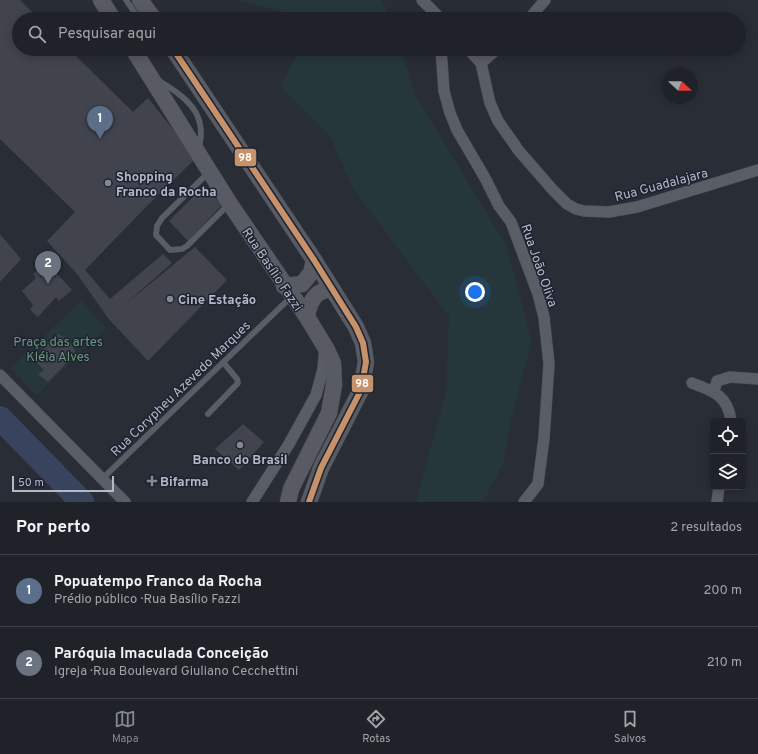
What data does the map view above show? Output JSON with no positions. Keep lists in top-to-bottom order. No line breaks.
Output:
{"streets":{"main road":["Rua Basílio Fazzi"],"street":["Rua Guadalajara","Rua João Oliva"],"lane":["Rua Corypheu Azevedo Marques"]},"crossings":[["Rua Basílio Fazzi","Rua Corypheu Azevedo Marques"]],"parks":["Praça das artes Kléia Alves"],"places":{"other":["Shopping Franco da Rocha","Cine Estação","Banco do Brasil"],"health":["Bifarma"]},"lines":["transit line 98"],"scale_bar":"50 m","north":"right","page":{"search":"Pesquisar aqui","pins":["1","2"],"scale":"50 m","heading":["Por perto","2 resultados"],"list":[{"mark":"1","name":"Popuatempo Franco da Rocha","note":"Prédio público · Rua Basílio Fazzi","value":"200 m"},{"mark":"2","name":"Paróquia Imaculada Conceição","note":"Igreja · Rua Boulevard Giuliano Cecchettini","value":"210 m"}],"nav":["Mapa","Rotas","Salvos"]}}
